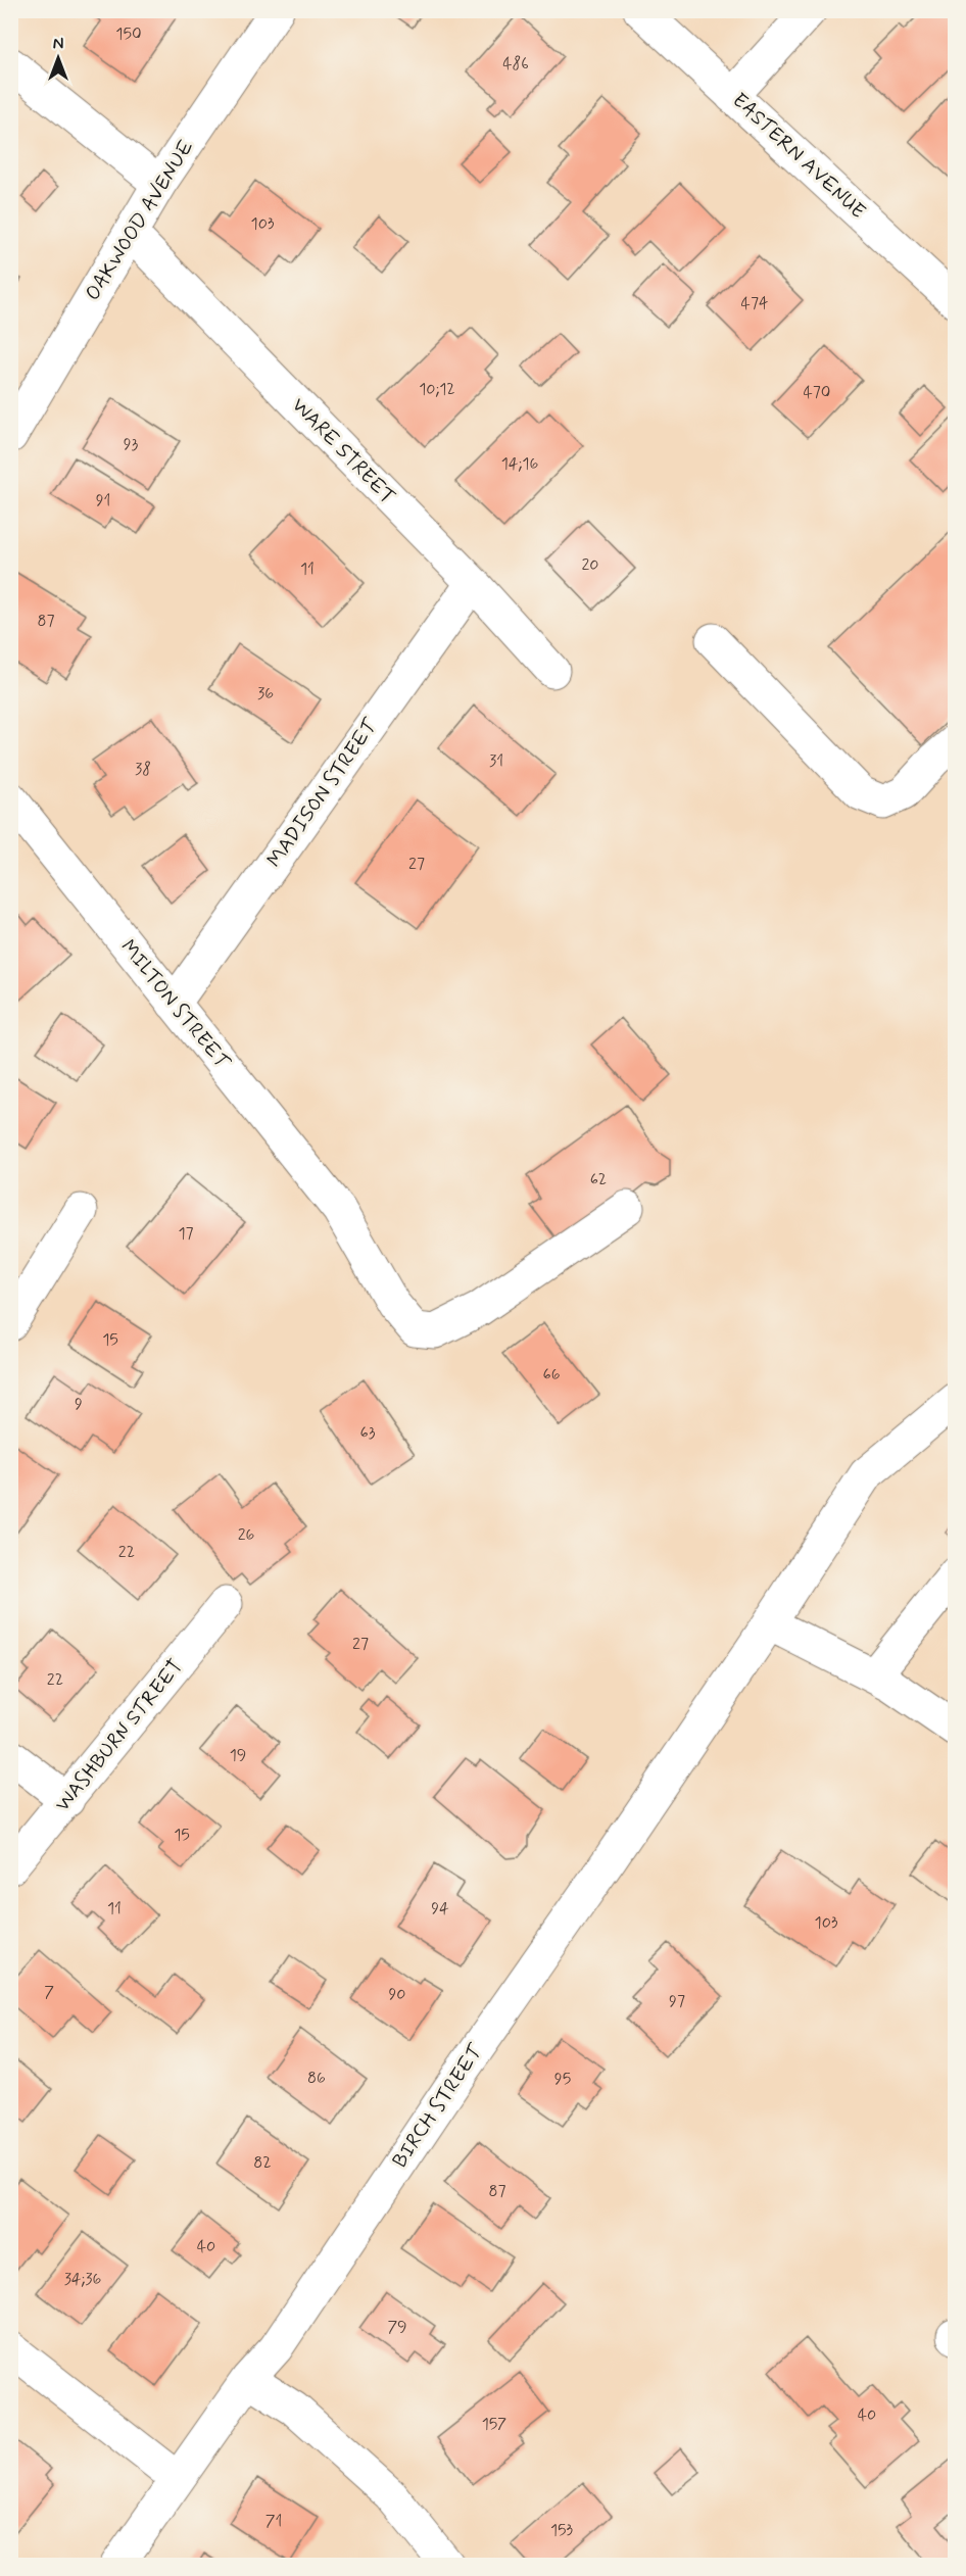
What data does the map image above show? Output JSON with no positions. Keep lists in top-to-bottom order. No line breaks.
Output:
{"streets":{"street":["EASTERN AVENUE","OAKWOOD AVENUE","WARE STREET","MADISON STREET","MILTON STREET","WASHBURN STREET","BIRCH STREET"]},"crossings":[["OAKWOOD AVENUE","WARE STREET"],["WARE STREET","MADISON STREET"],["MADISON STREET","MILTON STREET"]],"house_numbers":["150","486","103","474","10;12","470","93","14;16","91","20","11","87","36","31","38","27","62","17","15","66","9","63","26","22","27","22","19","15","11","94","103","7","90","97","86","95","82","87","40","34;36","79","40","157","71","153"],"north":"top"}
